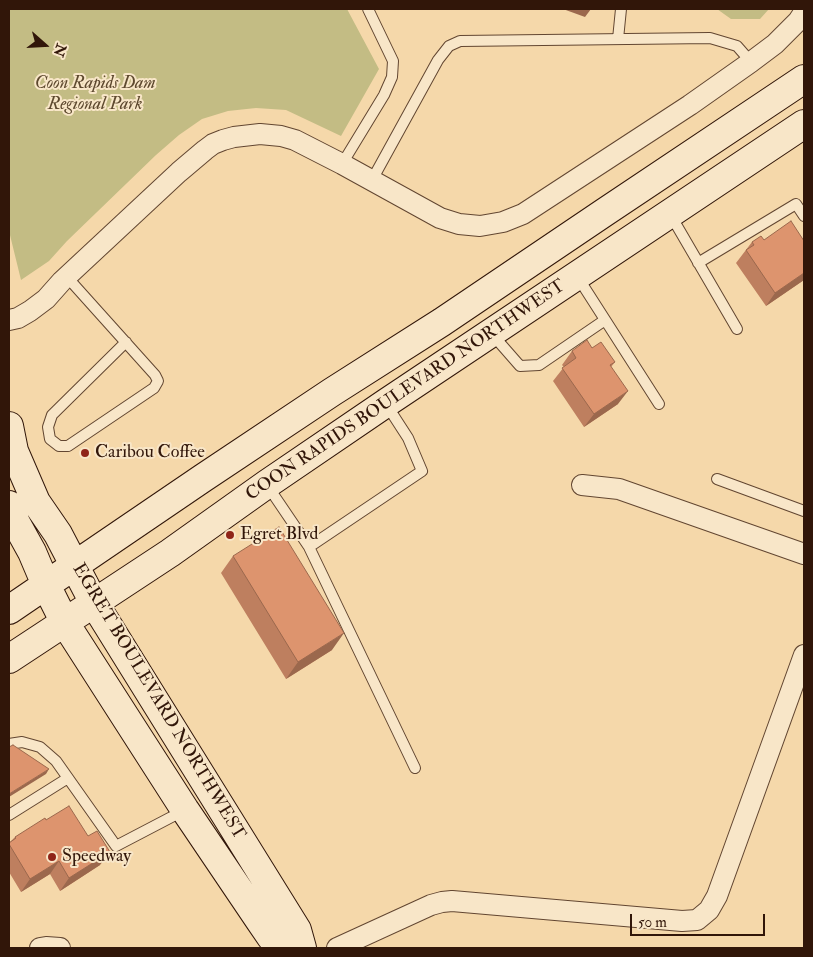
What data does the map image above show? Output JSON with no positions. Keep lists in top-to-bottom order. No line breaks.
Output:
{"streets":{"main road":["COON RAPIDS BOULEVARD NORTHWEST","EGRET BOULEVARD NORTHWEST"]},"crossings":[["COON RAPIDS BOULEVARD NORTHWEST","EGRET BOULEVARD NORTHWEST"]],"parks":["Coon Rapids Dam Regional Park"],"places":["Caribou Coffee","Egret Blvd","Speedway"],"scale_bar":"50 m","north":"right"}
